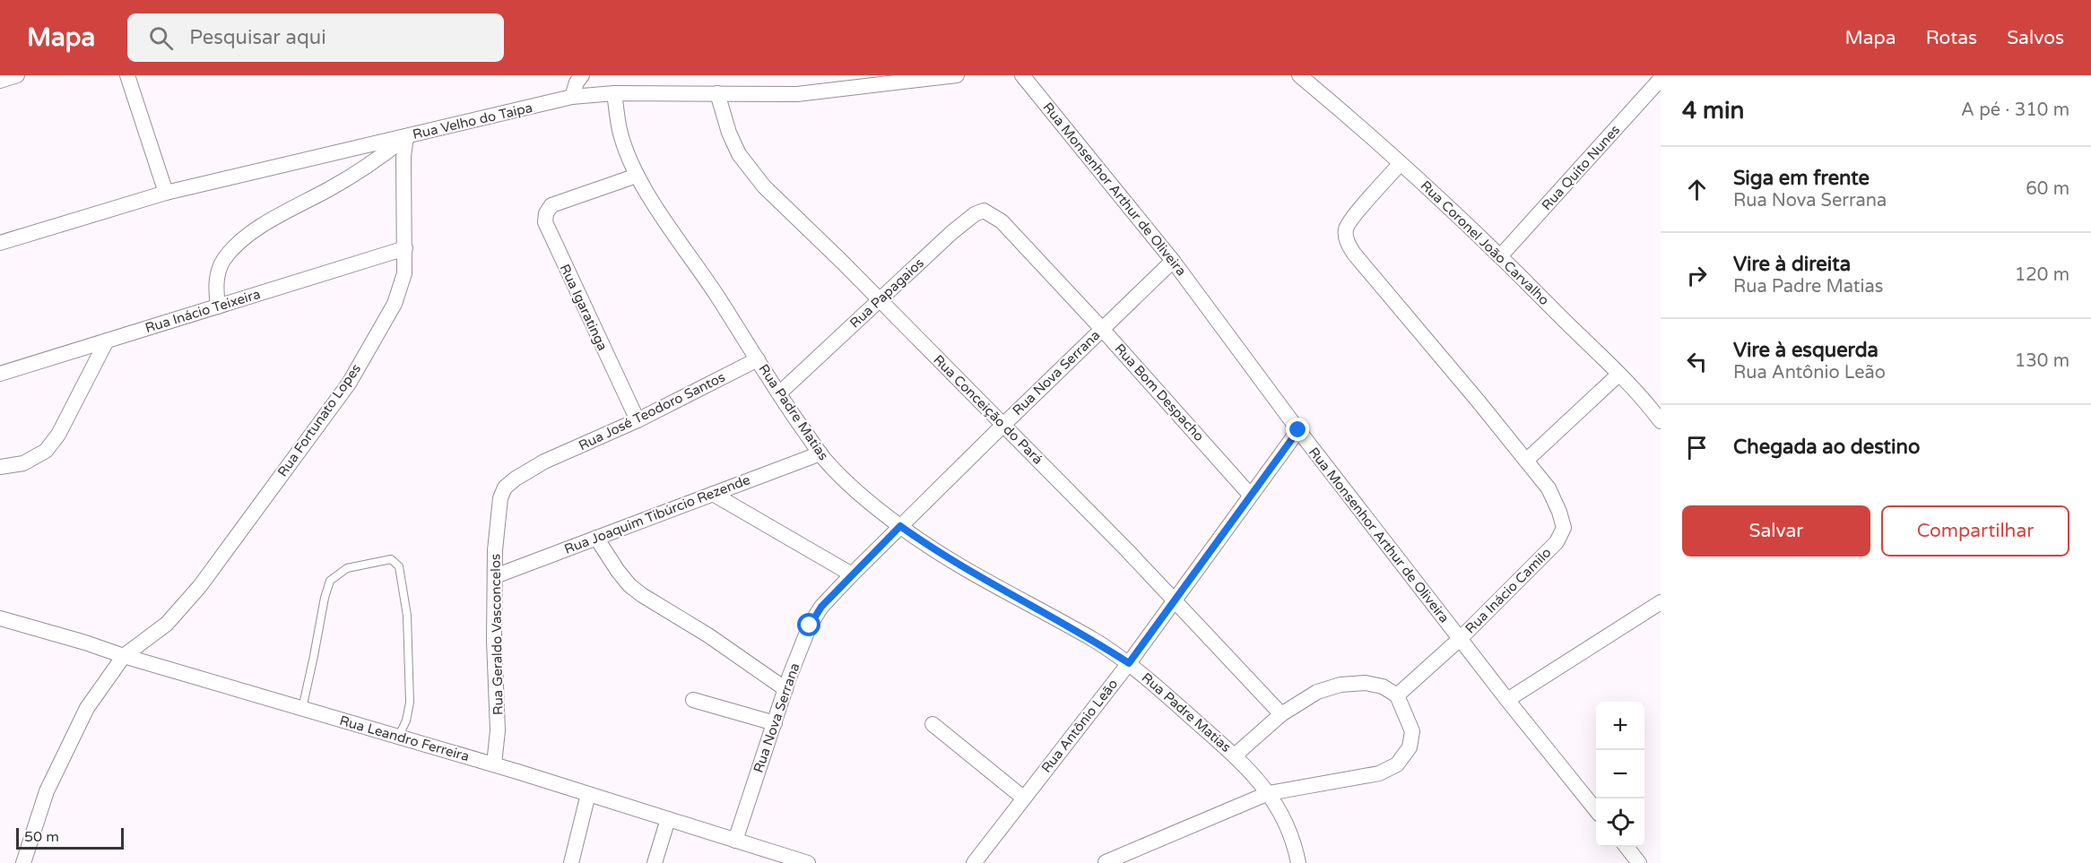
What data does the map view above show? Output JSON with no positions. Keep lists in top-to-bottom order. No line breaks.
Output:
{"streets":{"street":["Rua Velho do Taipa","Rua Quito Nunes","Rua Monsenhor Arthur de Oliveira","Rua Coronel João Carvalho","Rua Papagaios","Rua Igaratinga","Rua Inácio Teixeira","Rua Nova Serrana","Rua Bom Despacho","Rua Conceição do Pará","Rua José Teodoro Santos","Rua Padre Matias","Rua Fortunato Lopes","Rua Joaquim Tibúrcio Rezende","Rua Inácio Camilo","Rua Geraldo Vasconcelos","Rua Antônio Leão","Rua Leandro Ferreira"]},"crossings":[["Rua Velho do Taipa","Rua Conceição do Pará"],["Rua Velho do Taipa","Rua Padre Matias"],["Rua Velho do Taipa","Rua Fortunato Lopes"],["Rua Quito Nunes","Rua Coronel João Carvalho"],["Rua Monsenhor Arthur de Oliveira","Rua Nova Serrana"],["Rua Monsenhor Arthur de Oliveira","Rua Inácio Camilo"],["Rua Monsenhor Arthur de Oliveira","Rua Antônio Leão"],["Rua Papagaios","Rua Bom Despacho"],["Rua Papagaios","Rua Conceição do Pará"],["Rua Papagaios","Rua Padre Matias"],["Rua Igaratinga","Rua José Teodoro Santos"],["Rua Igaratinga","Rua Padre Matias"],["Rua Inácio Teixeira","Rua Fortunato Lopes"],["Rua Nova Serrana","Rua Bom Despacho"],["Rua Nova Serrana","Rua Conceição do Pará"],["Rua Nova Serrana","Rua Padre Matias"],["Rua Nova Serrana","Rua Leandro Ferreira"],["Rua Bom Despacho","Rua Antônio Leão"],["Rua Conceição do Pará","Rua Antônio Leão"],["Rua José Teodoro Santos","Rua Padre Matias"],["Rua José Teodoro Santos","Rua Geraldo Vasconcelos"],["Rua Padre Matias","Rua Joaquim Tibúrcio Rezende"],["Rua Padre Matias","Rua Antônio Leão"],["Rua Fortunato Lopes","Rua Leandro Ferreira"],["Rua Joaquim Tibúrcio Rezende","Rua Geraldo Vasconcelos"],["Rua Geraldo Vasconcelos","Rua Leandro Ferreira"]],"scale_bar":"50 m","page":{"header":"Mapa","search":"Pesquisar aqui","nav":["Mapa","Rotas","Salvos"],"heading":["4 min","A pé · 310 m"],"list":[["Siga em frente","Rua Nova Serrana","60 m"],["Vire à direita","Rua Padre Matias","120 m"],["Vire à esquerda","Rua Antônio Leão","130 m"],"Chegada ao destino"],"buttons":["Salvar","Compartilhar"],"map_buttons":["+","−"],"scale":"50 m"}}
